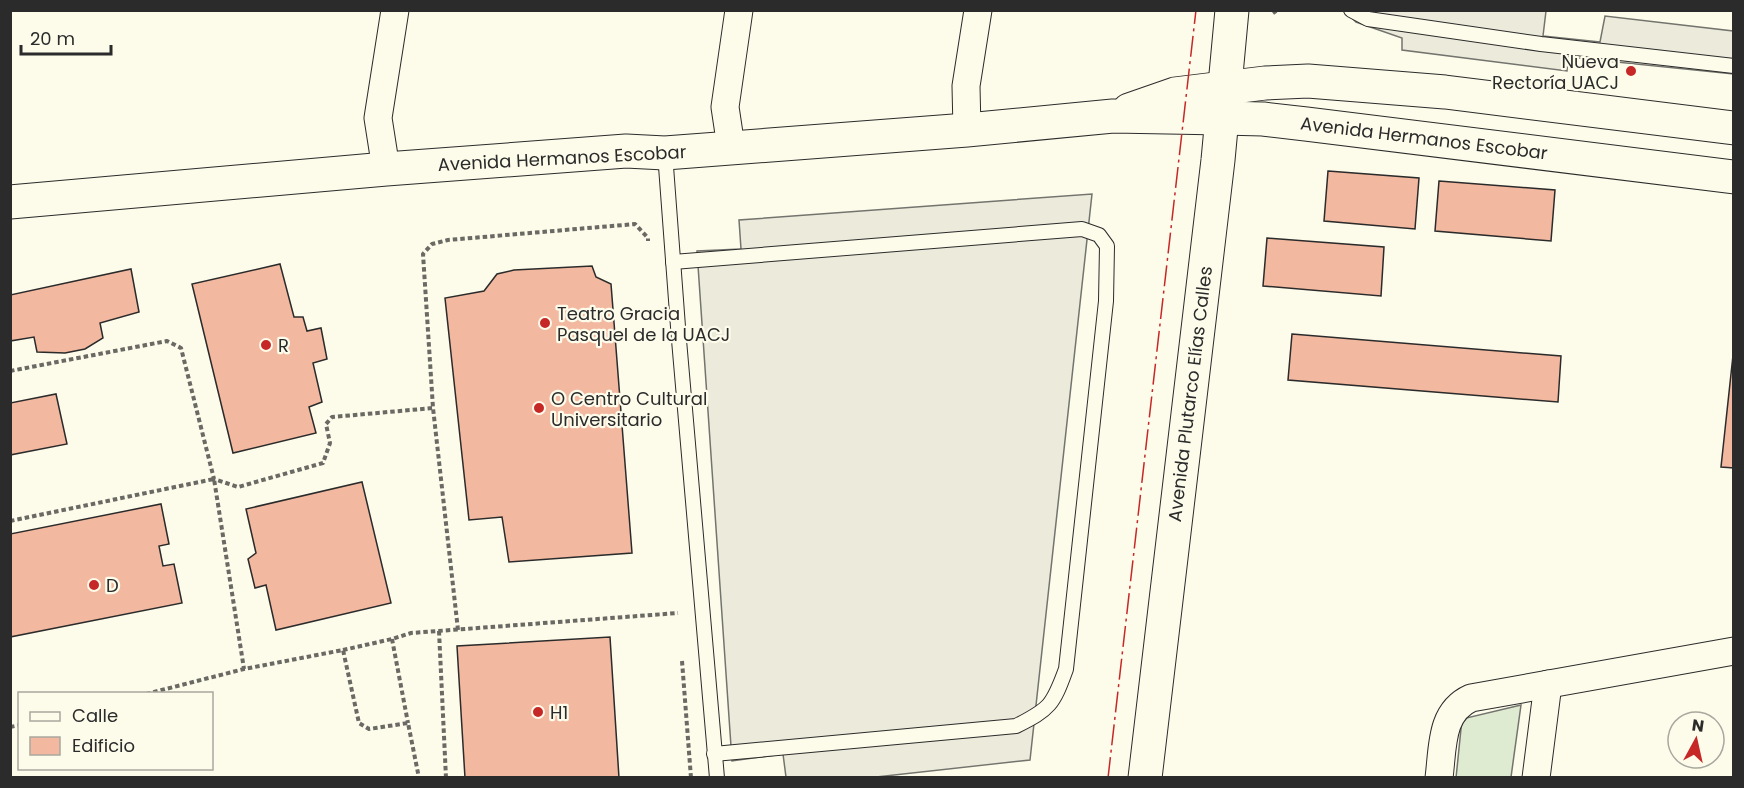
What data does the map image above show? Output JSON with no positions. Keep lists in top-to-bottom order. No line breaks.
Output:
{"streets":{"main road":["Avenida Hermanos Escobar","Avenida Plutarco Elías Calles"]},"crossings":[["Avenida Hermanos Escobar","Avenida Plutarco Elías Calles"]],"places":["Nueva Rectoría UACJ","Teatro Gracia Pasquel de la UACJ","R","O Centro Cultural Universitario","D","H1"],"legend":["Calle","Edificio"],"scale_bar":"20 m","north":"top"}
